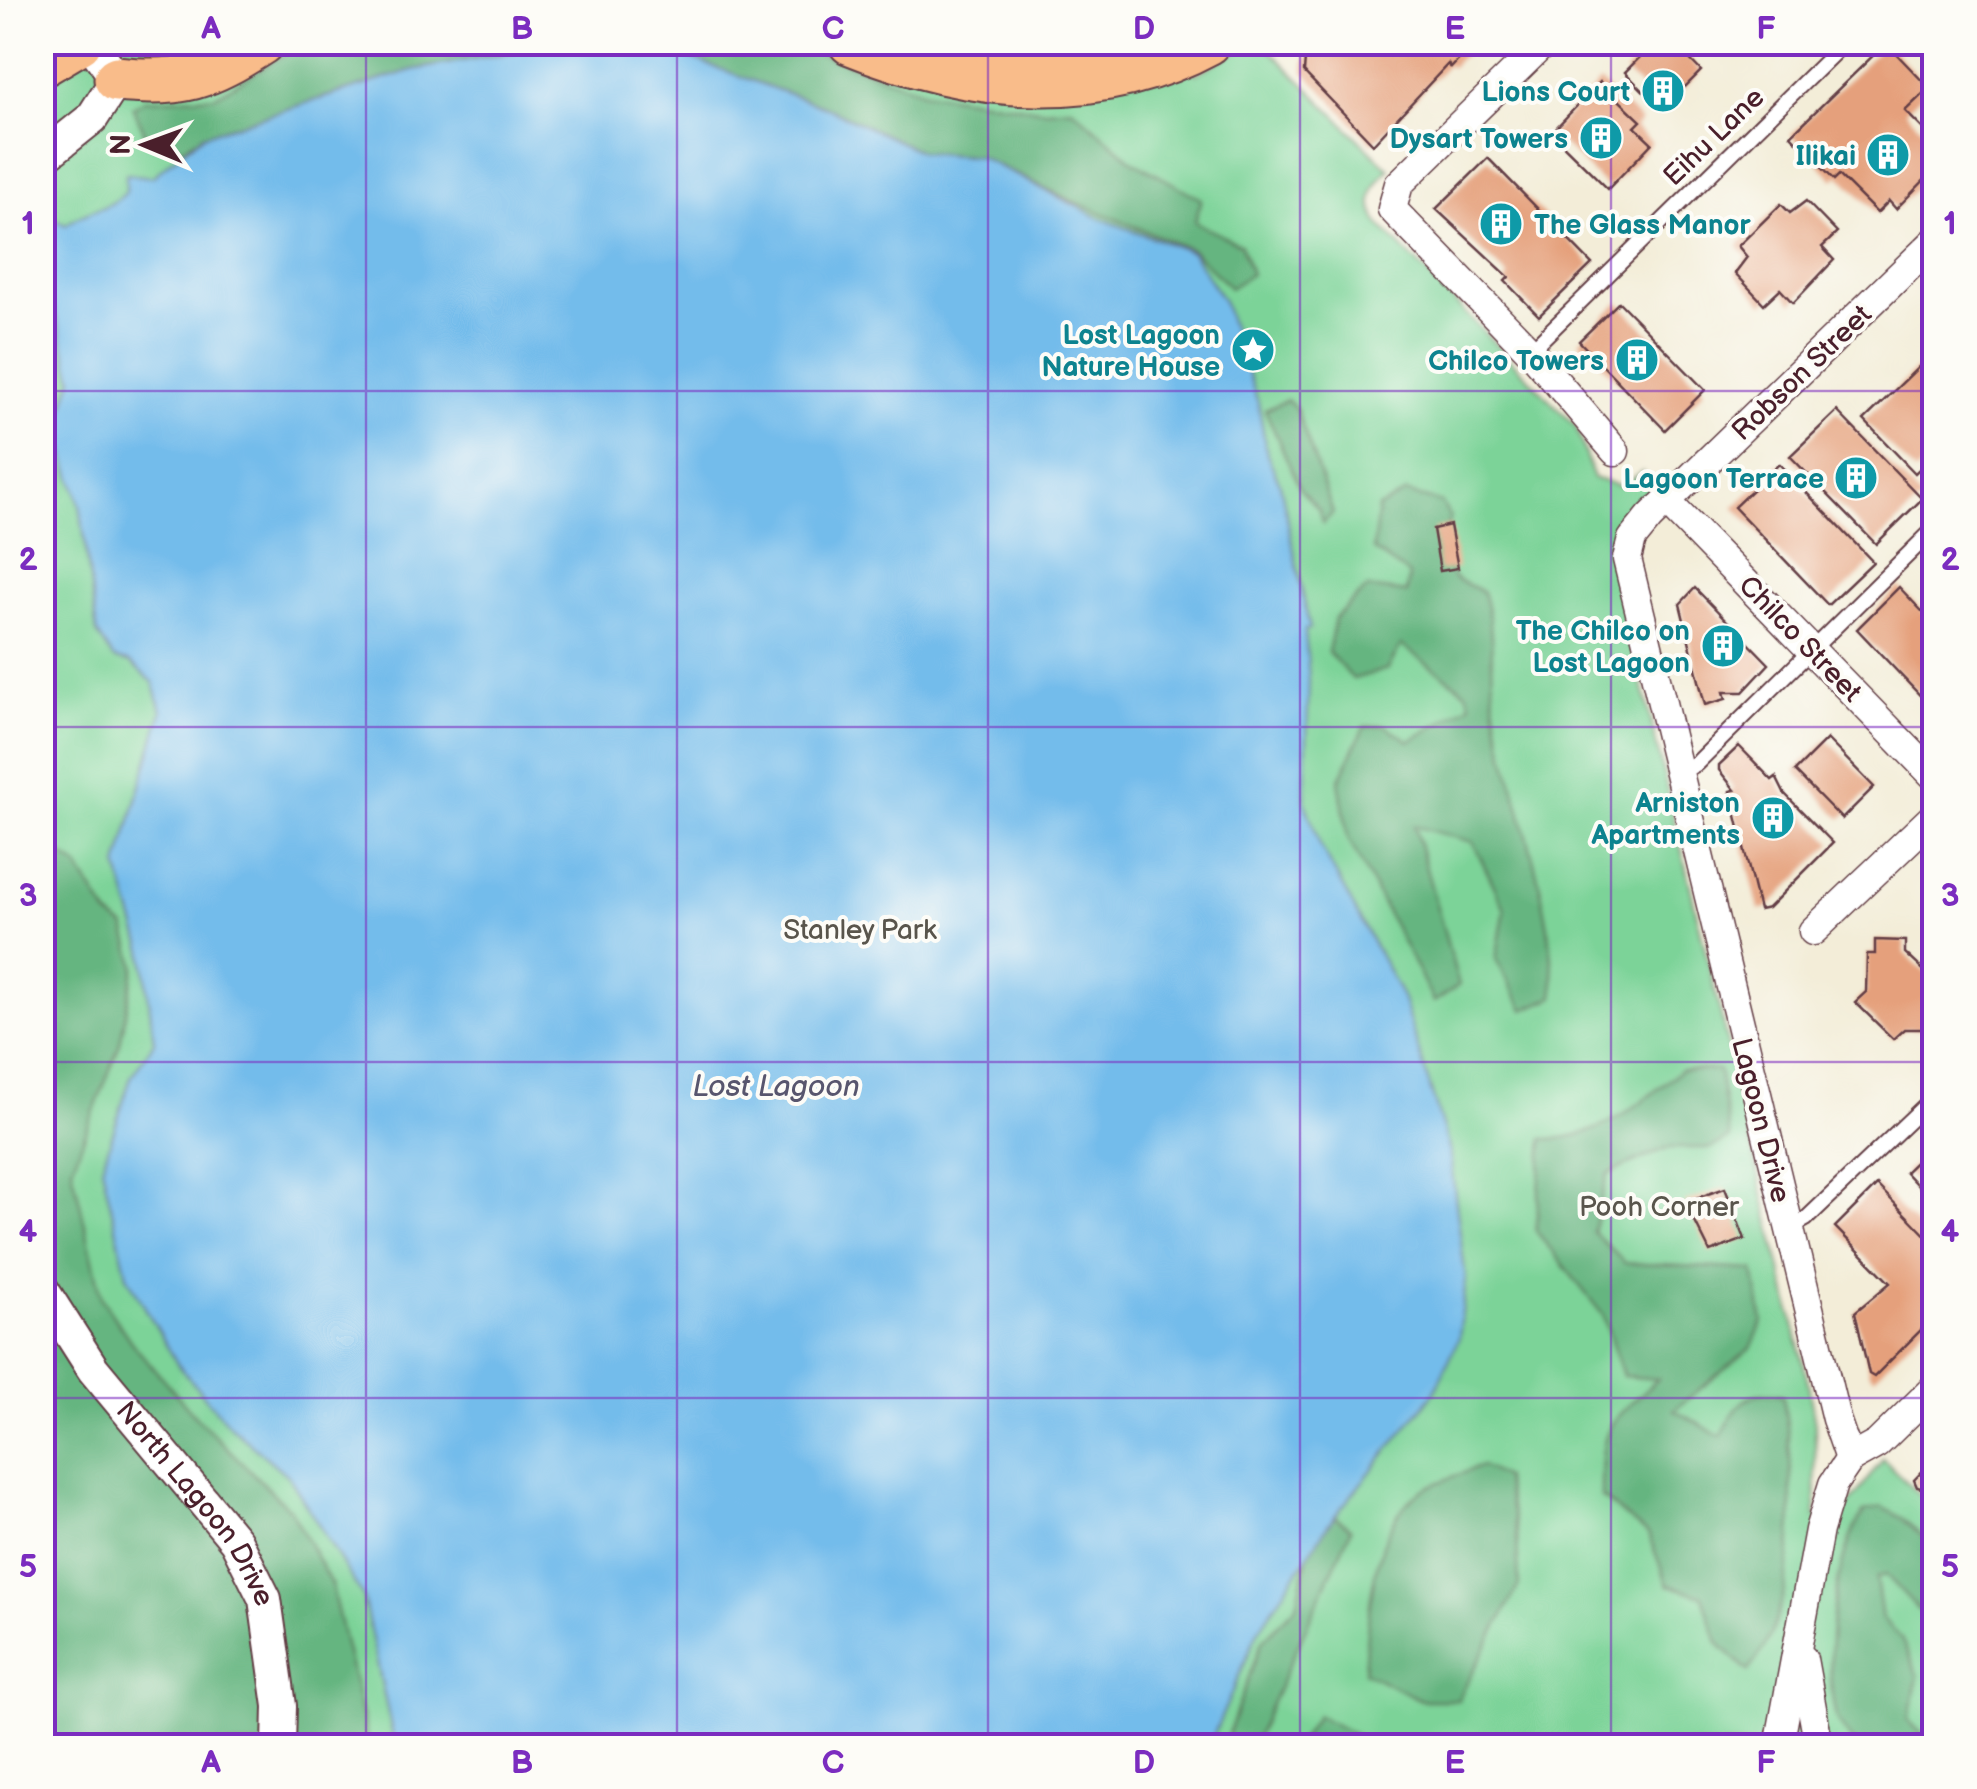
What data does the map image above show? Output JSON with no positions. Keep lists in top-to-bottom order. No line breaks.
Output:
{"streets":{"street":["Robson Street","Chilco Street","Lagoon Drive","North Lagoon Drive"],"lane":["Eihu Lane"]},"crossings":[["Robson Street","Chilco Street"],["Robson Street","Lagoon Drive"],["Chilco Street","Lagoon Drive"]],"water":["Lost Lagoon"],"parks":["Stanley Park","Pooh Corner"],"places":{"building":["Lions Court","Dysart Towers","Ilikai","The Glass Manor","Chilco Towers","Lagoon Terrace","The Chilco on Lost Lagoon","Arniston Apartments"],"place":["Lost Lagoon Nature House"]},"north":"left","grid":{"columns":["A","B","C","D","E","F"],"rows":["1","2","3","4","5"]}}
